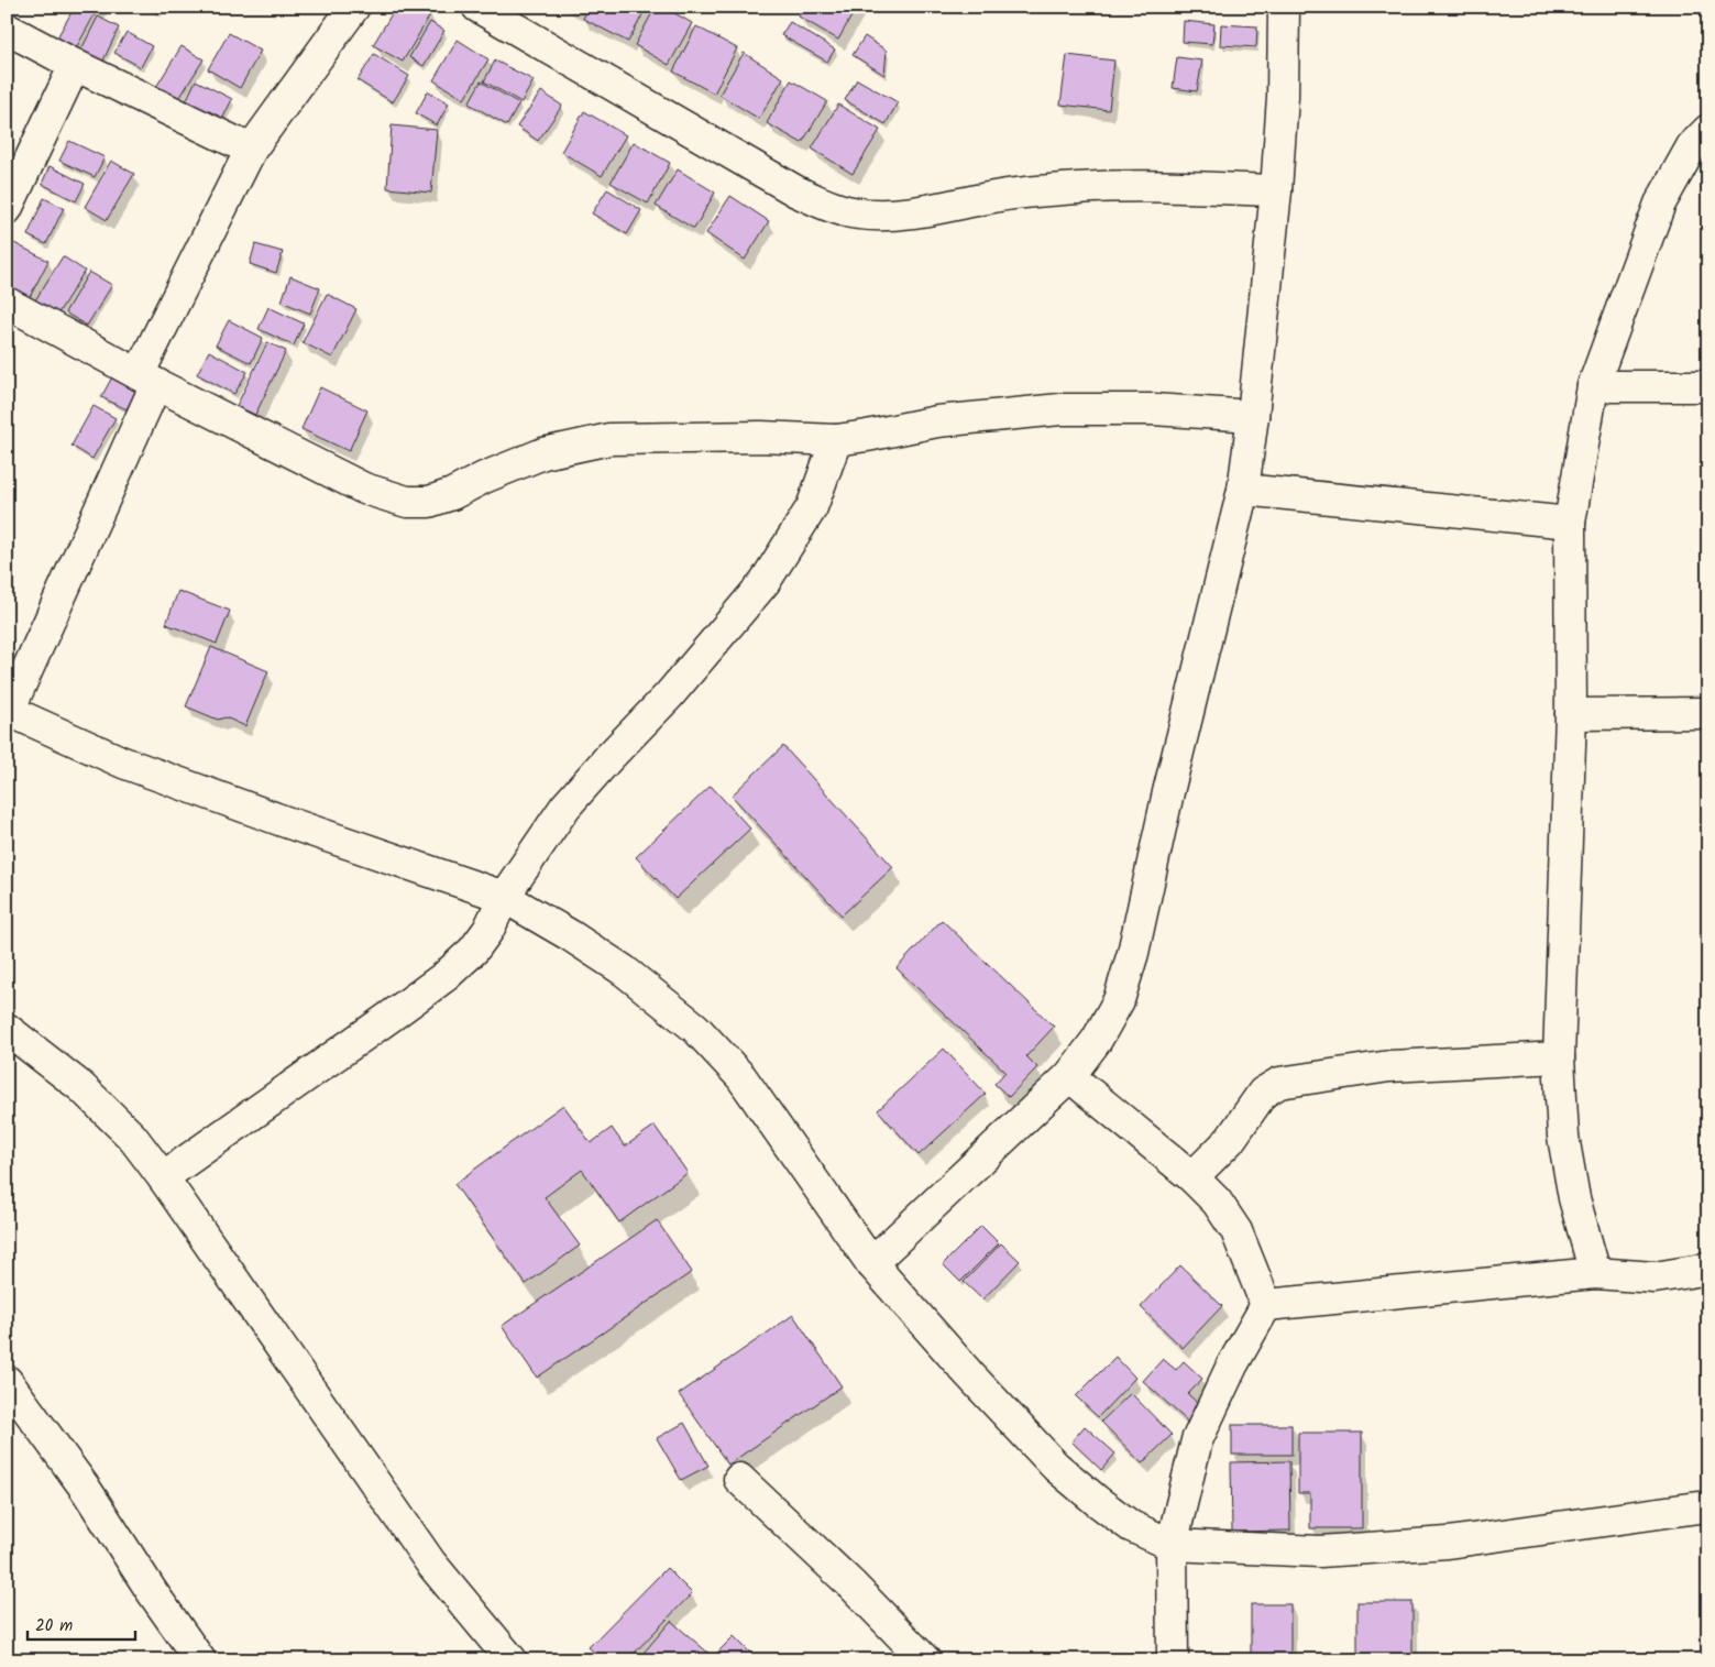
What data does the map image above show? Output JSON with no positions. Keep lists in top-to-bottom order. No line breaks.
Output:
{"scale_bar":"20 m"}
